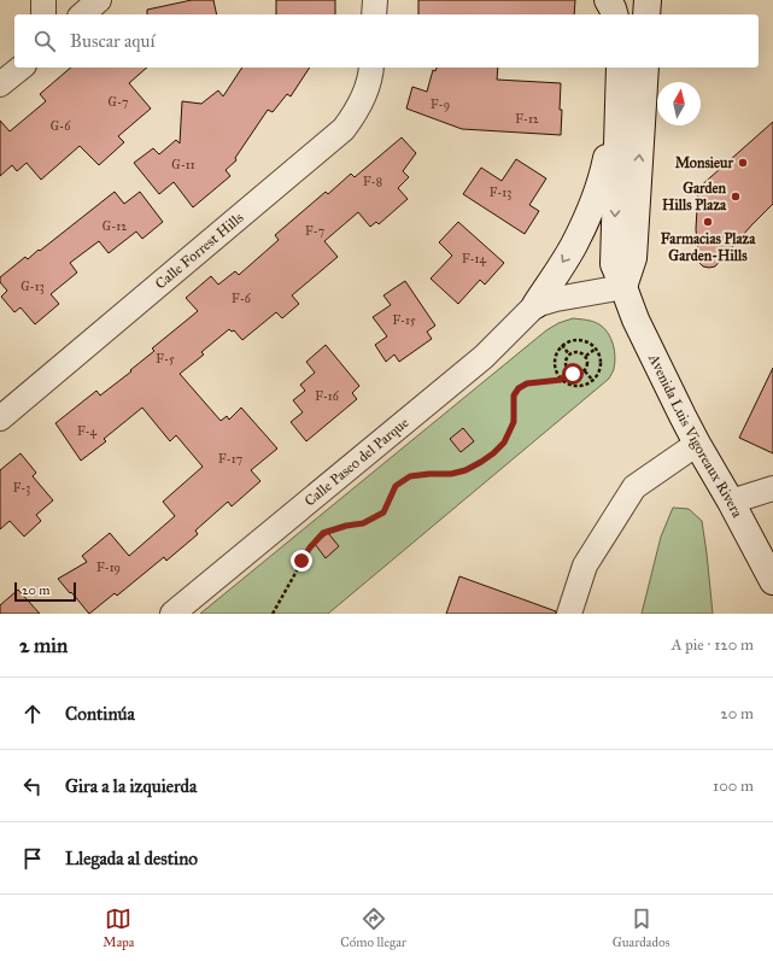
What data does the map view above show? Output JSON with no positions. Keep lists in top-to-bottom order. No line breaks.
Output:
{"streets":{"main road":["Avenida Luis Vigoreaux Rivera"],"street":["Calle Forrest Hills","Calle Paseo del Parque"]},"places":["Monsieur","Garden Hills Plaza","Farmacias Plaza Garden-Hills"],"house_numbers":["G-7","F-9","F-12","G-6","G-11","F-8","F-13","G-12","F-7","F-14","G-13","F-6","F-15","F-5","F-16","F-4","F-17","F-3","F-19"],"scale_bar":"20 m","north":"top","page":{"search":"Buscar aquí","scale":"20 m","heading":["2 min","A pie · 120 m"],"list":[["Continúa","20 m"],["Gira a la izquierda","100 m"],"Llegada al destino"],"nav":["Mapa","Cómo llegar","Guardados"]}}
